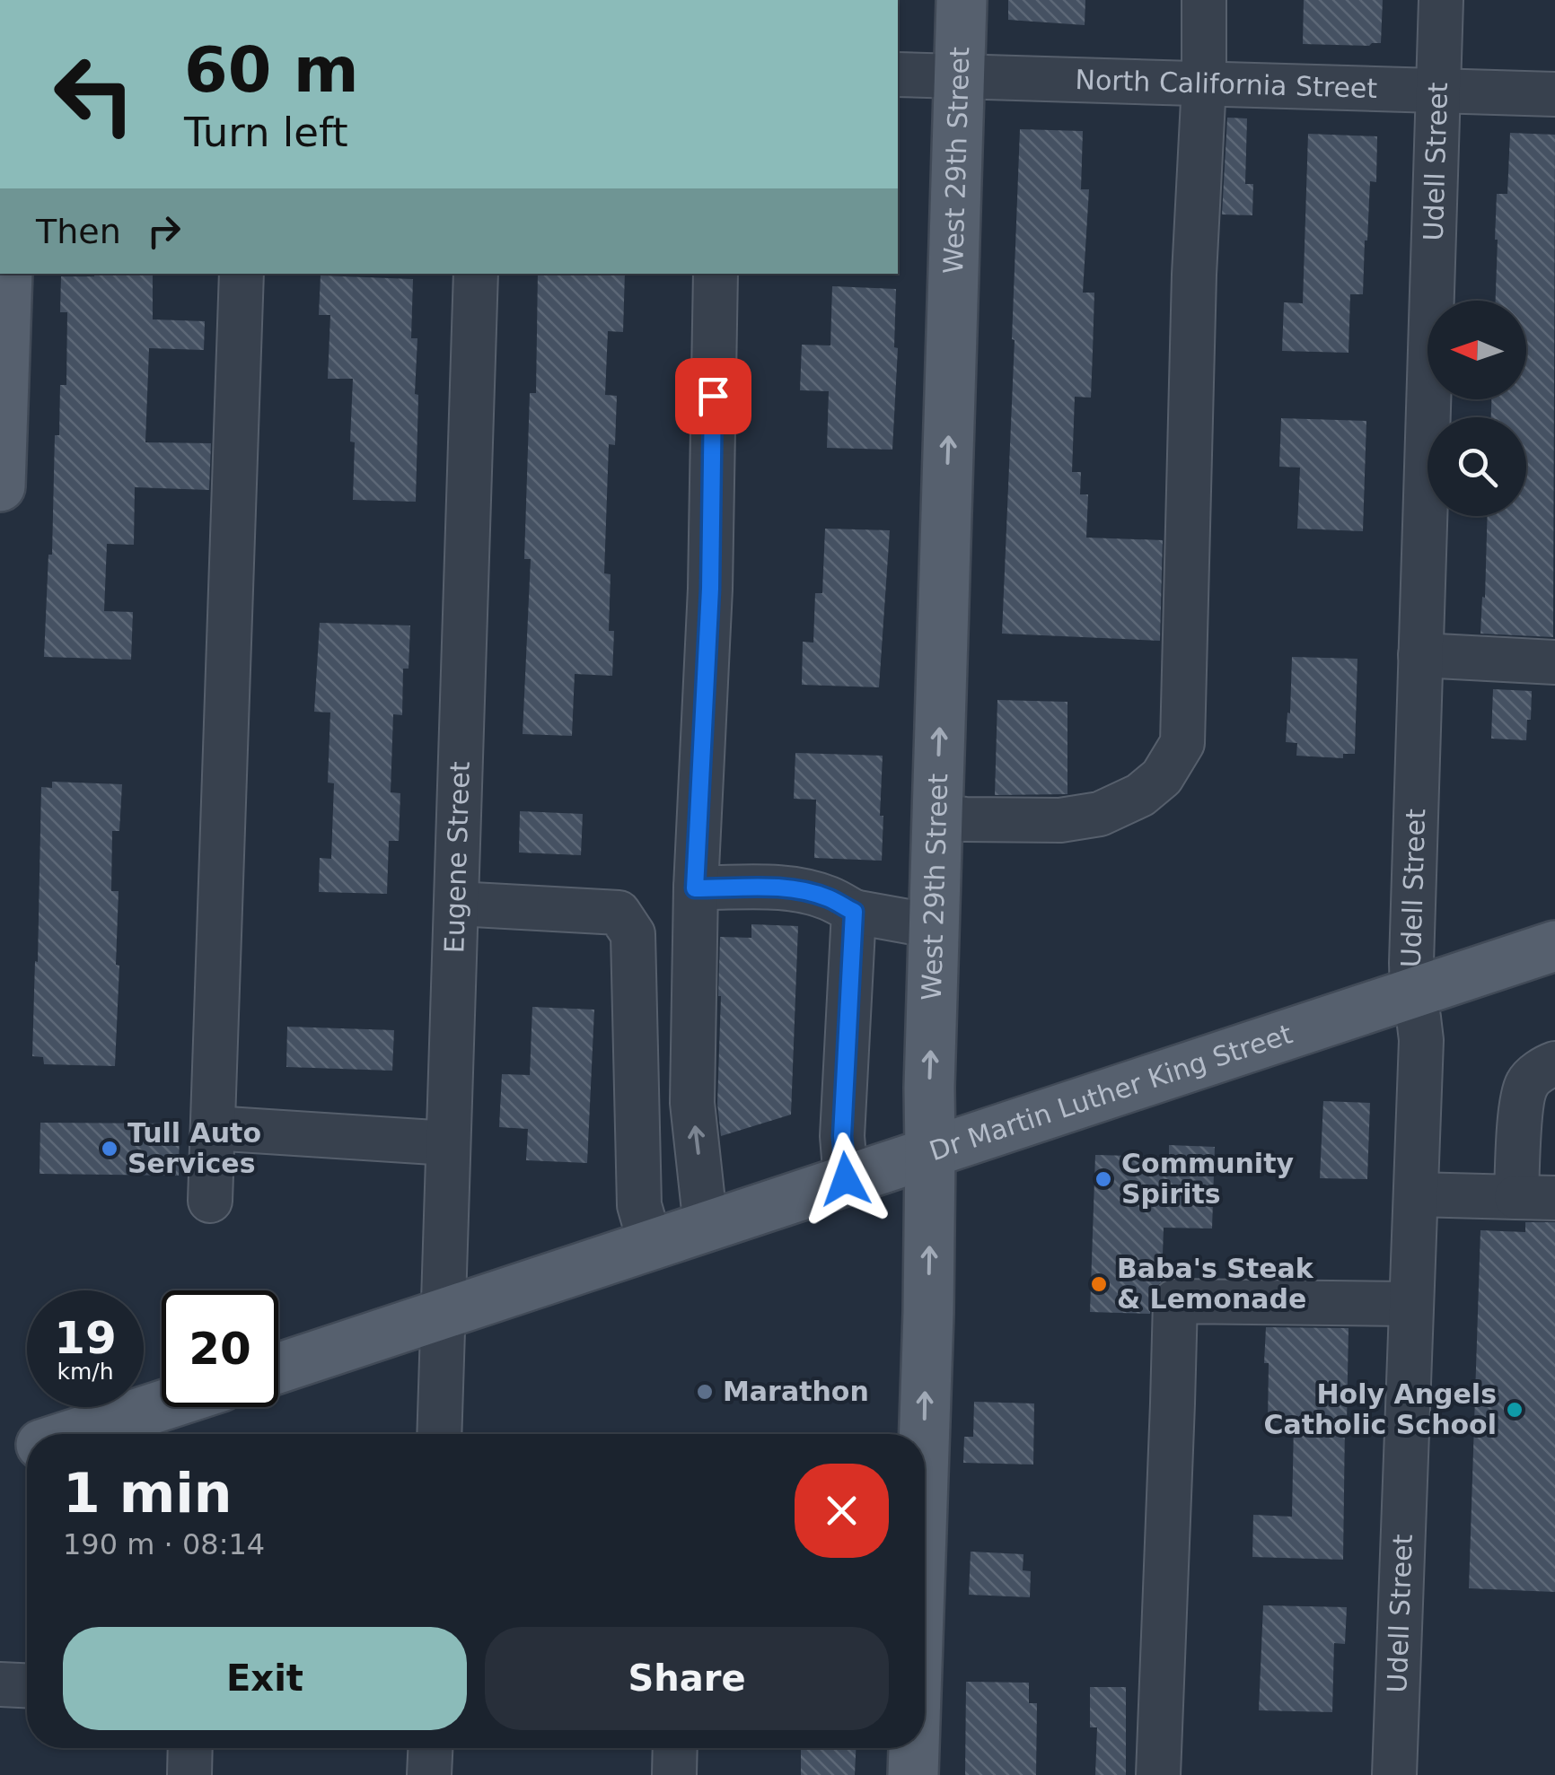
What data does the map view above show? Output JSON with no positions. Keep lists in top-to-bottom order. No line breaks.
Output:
{"streets":{"main road":["West 29th Street","Dr Martin Luther King Street"],"street":["North California Street","Udell Street","Eugene Street"]},"crossings":[["North California Street","West 29th Street"],["North California Street","Udell Street"],["West 29th Street","Dr Martin Luther King Street"],["Udell Street","Dr Martin Luther King Street"],["Eugene Street","Dr Martin Luther King Street"]],"one_way":["West 29th Street"],"places":["Tull Auto Services","Community Spirits","Baba's Steak & Lemonade","Marathon","Holy Angels Catholic School"],"north":"left","page":{"turn":["60 m","Turn left"],"then":"Then","speed":"19 km/h","limit":"20","heading":["1 min","190 m · 08:14"],"buttons":["Exit","Share"]}}
